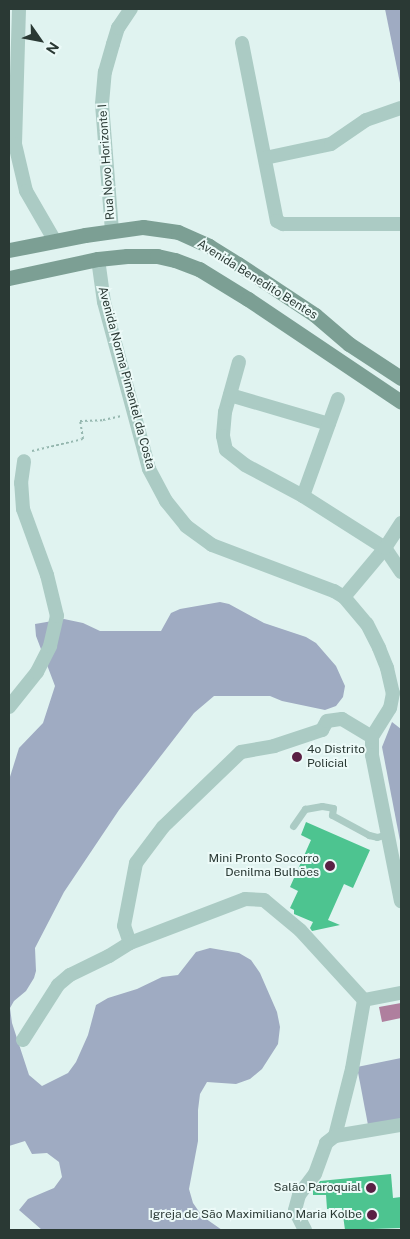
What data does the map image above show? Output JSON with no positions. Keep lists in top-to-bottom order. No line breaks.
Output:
{"streets":{"street":["Rua Novo Horizonte I","Avenida Benedito Bentes","Avenida Norma Pimentel da Costa"]},"crossings":[["Rua Novo Horizonte I","Avenida Benedito Bentes"],["Avenida Benedito Bentes","Avenida Norma Pimentel da Costa"]],"places":["4o Distrito Policial","Mini Pronto Socorro Denilma Bulhões","Salão Paroquial","Igreja de São Maximiliano Maria Kolbe"],"north":"bottom right"}
